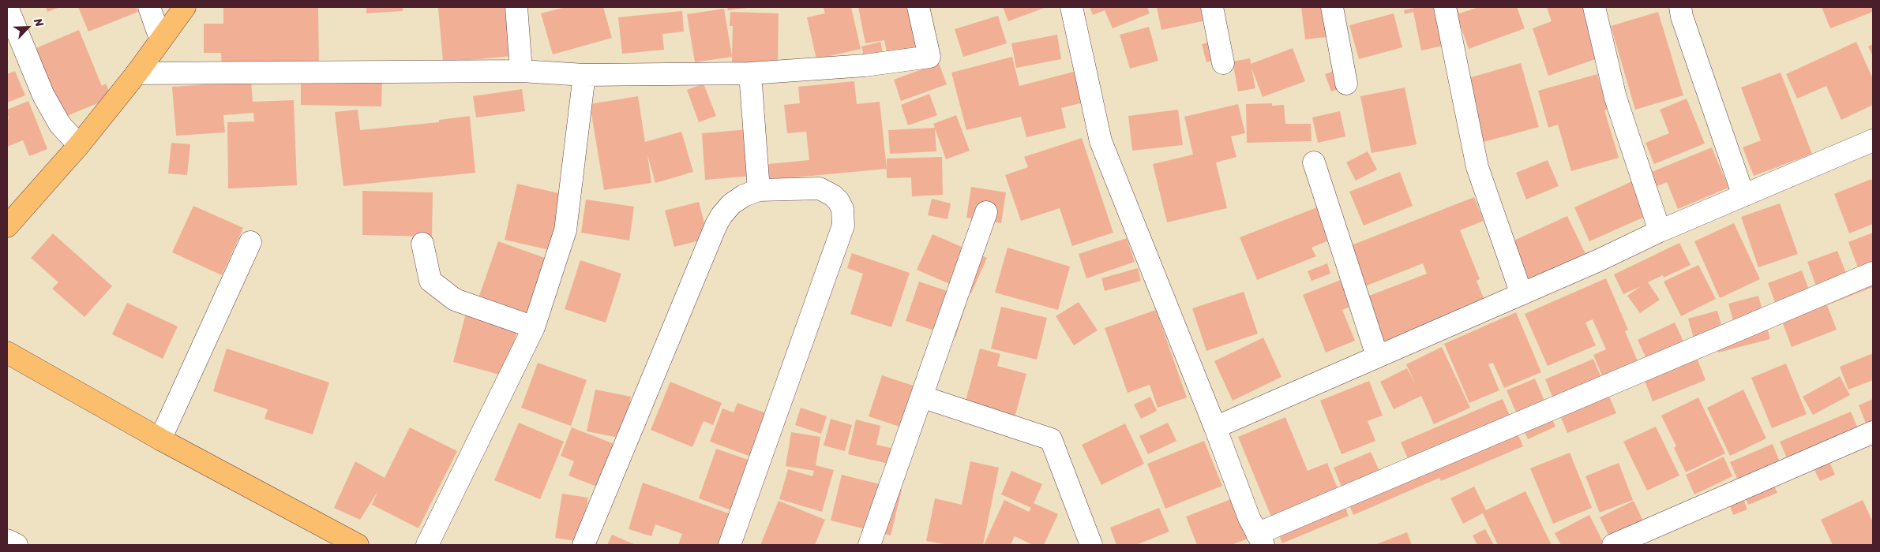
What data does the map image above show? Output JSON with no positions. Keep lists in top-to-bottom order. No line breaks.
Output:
{"north":"top right"}
